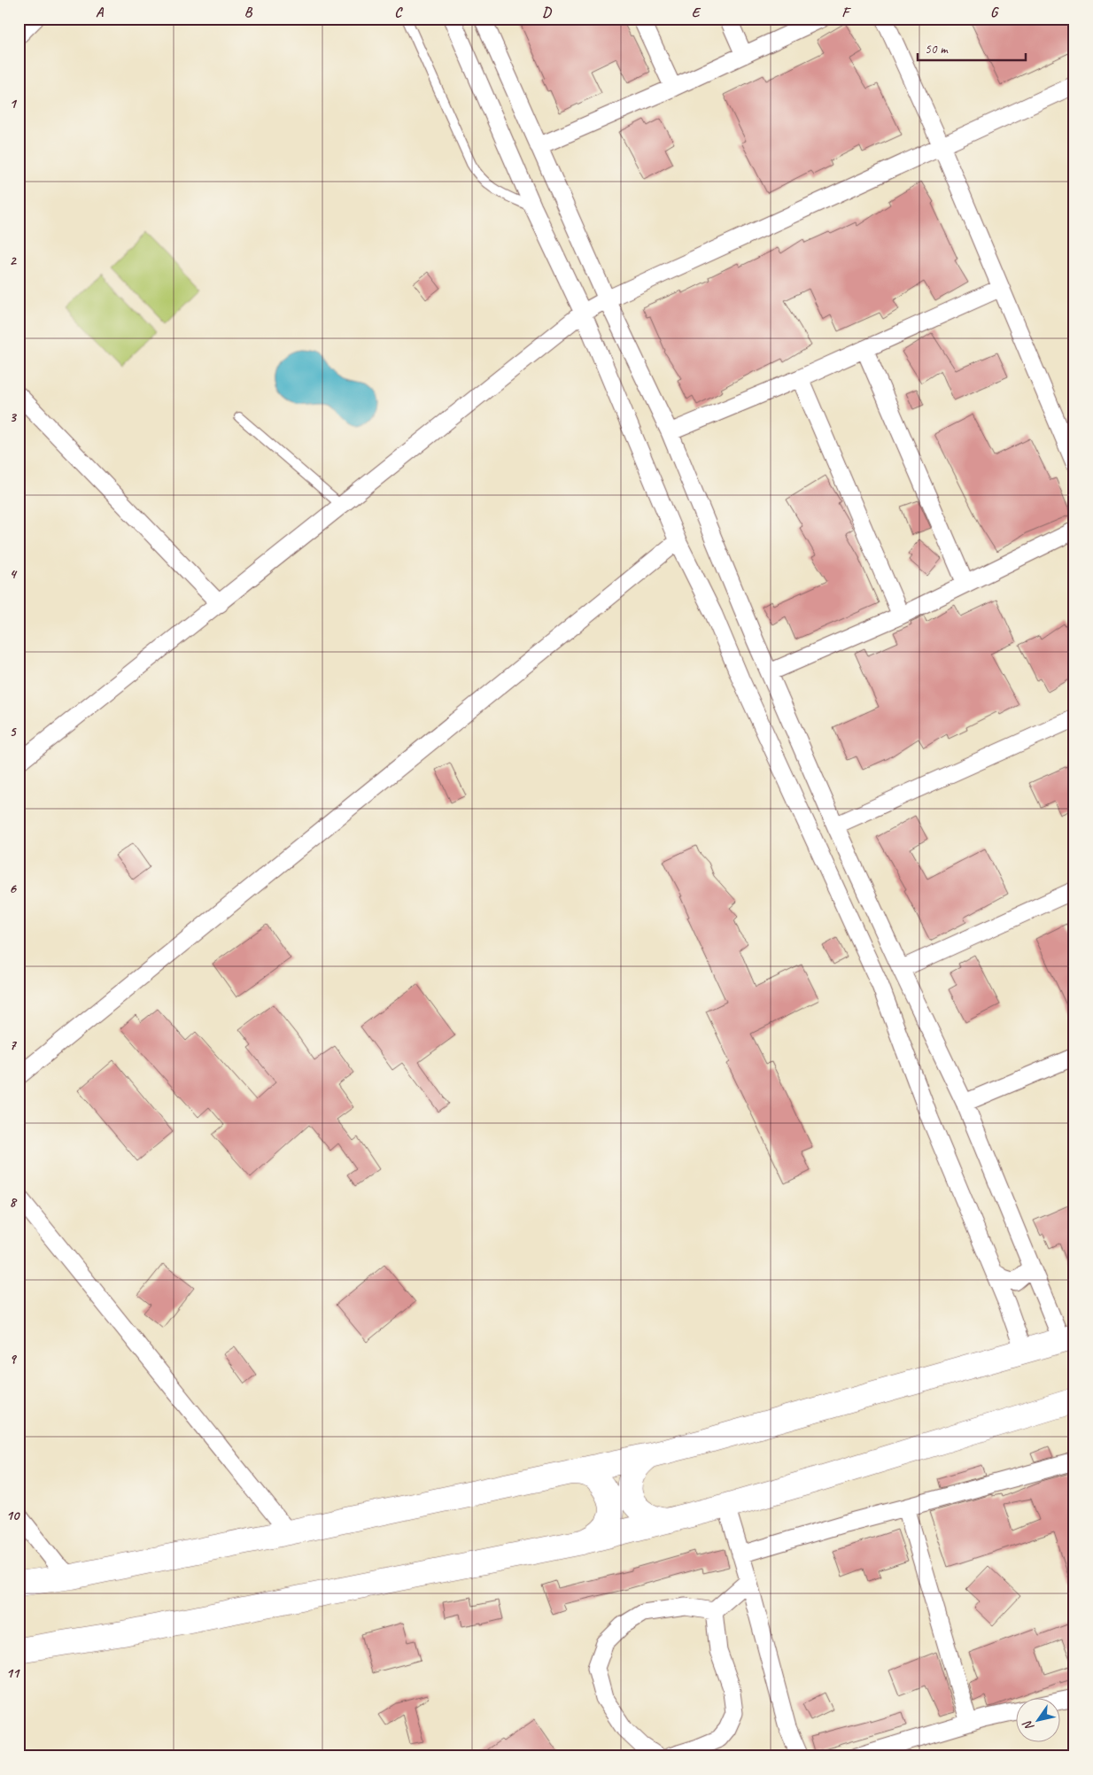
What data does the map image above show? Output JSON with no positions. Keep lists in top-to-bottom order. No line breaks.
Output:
{"scale_bar":"50 m","north":"bottom left","grid":{"columns":["A","B","C","D","E","F","G"],"rows":["1","2","3","4","5","6","7","8","9","10","11"]}}
